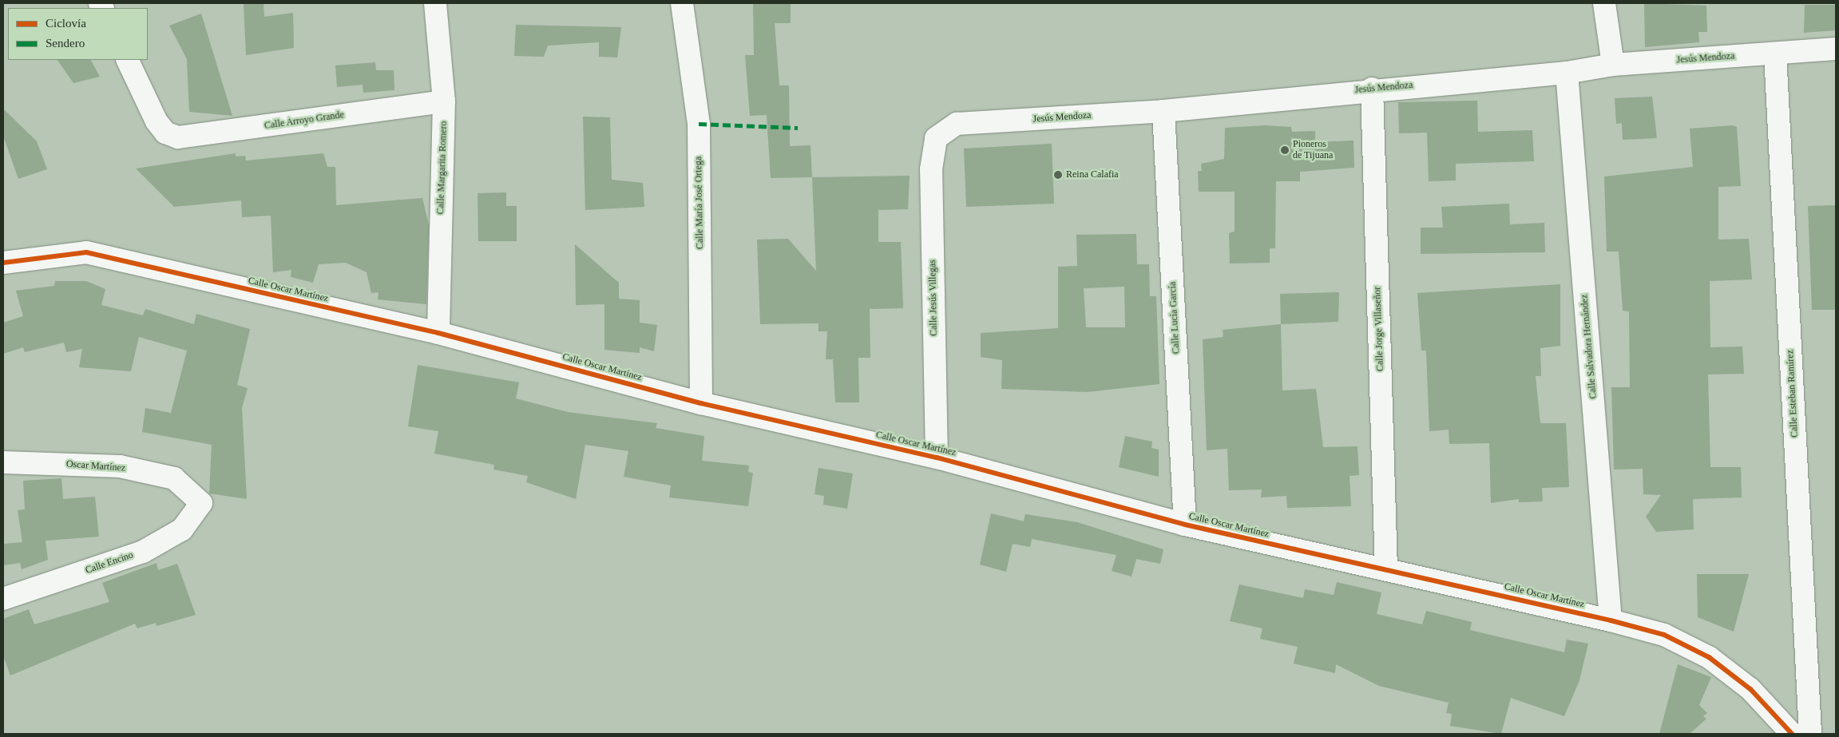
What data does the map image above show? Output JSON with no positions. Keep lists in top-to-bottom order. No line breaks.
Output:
{"streets":{"street":["Jesús Mendoza","Calle Arroyo Grande","Calle Margarita Romero","Calle María José Ortega","Calle Oscar Martínez","Calle Jesús Villegas","Calle Lucía García","Calle Jorge Villaseñor","Calle Salvadora Hernández","Calle Esteban Ramírez","Oscar Martínez","Calle Encino"]},"crossings":[["Jesús Mendoza","Calle Jesús Villegas"],["Jesús Mendoza","Calle Lucía García"],["Jesús Mendoza","Calle Jorge Villaseñor"],["Jesús Mendoza","Calle Salvadora Hernández"],["Jesús Mendoza","Calle Esteban Ramírez"],["Calle Arroyo Grande","Calle Margarita Romero"],["Calle Margarita Romero","Calle Oscar Martínez"],["Calle María José Ortega","Calle Oscar Martínez"],["Calle Oscar Martínez","Calle Jesús Villegas"],["Calle Oscar Martínez","Calle Lucía García"],["Calle Oscar Martínez","Calle Jorge Villaseñor"],["Calle Oscar Martínez","Calle Salvadora Hernández"],["Oscar Martínez","Calle Encino"]],"places":["Pioneros de Tijuana","Reina Calafia"],"legend":["Ciclovía","Sendero"]}
